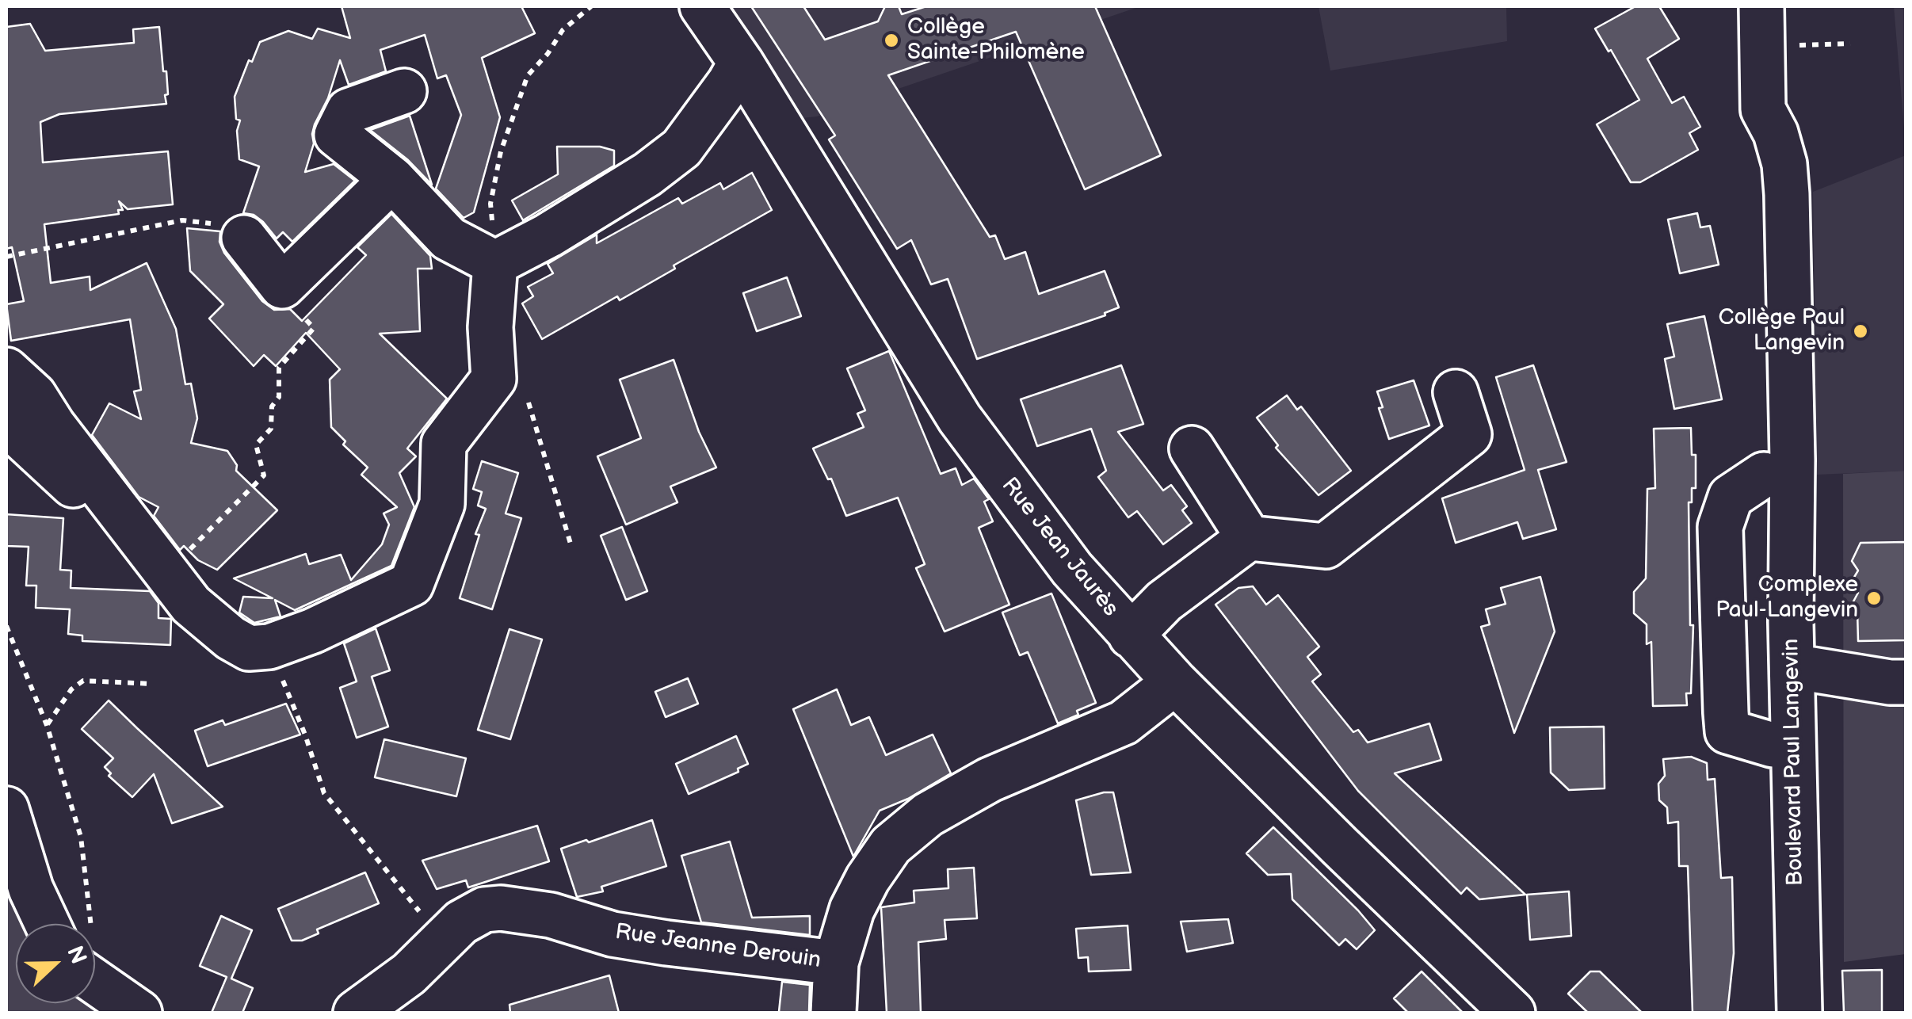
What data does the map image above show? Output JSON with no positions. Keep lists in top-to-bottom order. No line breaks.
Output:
{"streets":{"street":["Rue Jean Jaurès","Boulevard Paul Langevin","Rue Jeanne Derouin"]},"places":["Collège Sainte-Philomène","Collège Paul Langevin","Complexe Paul-Langevin"],"north":"right"}
